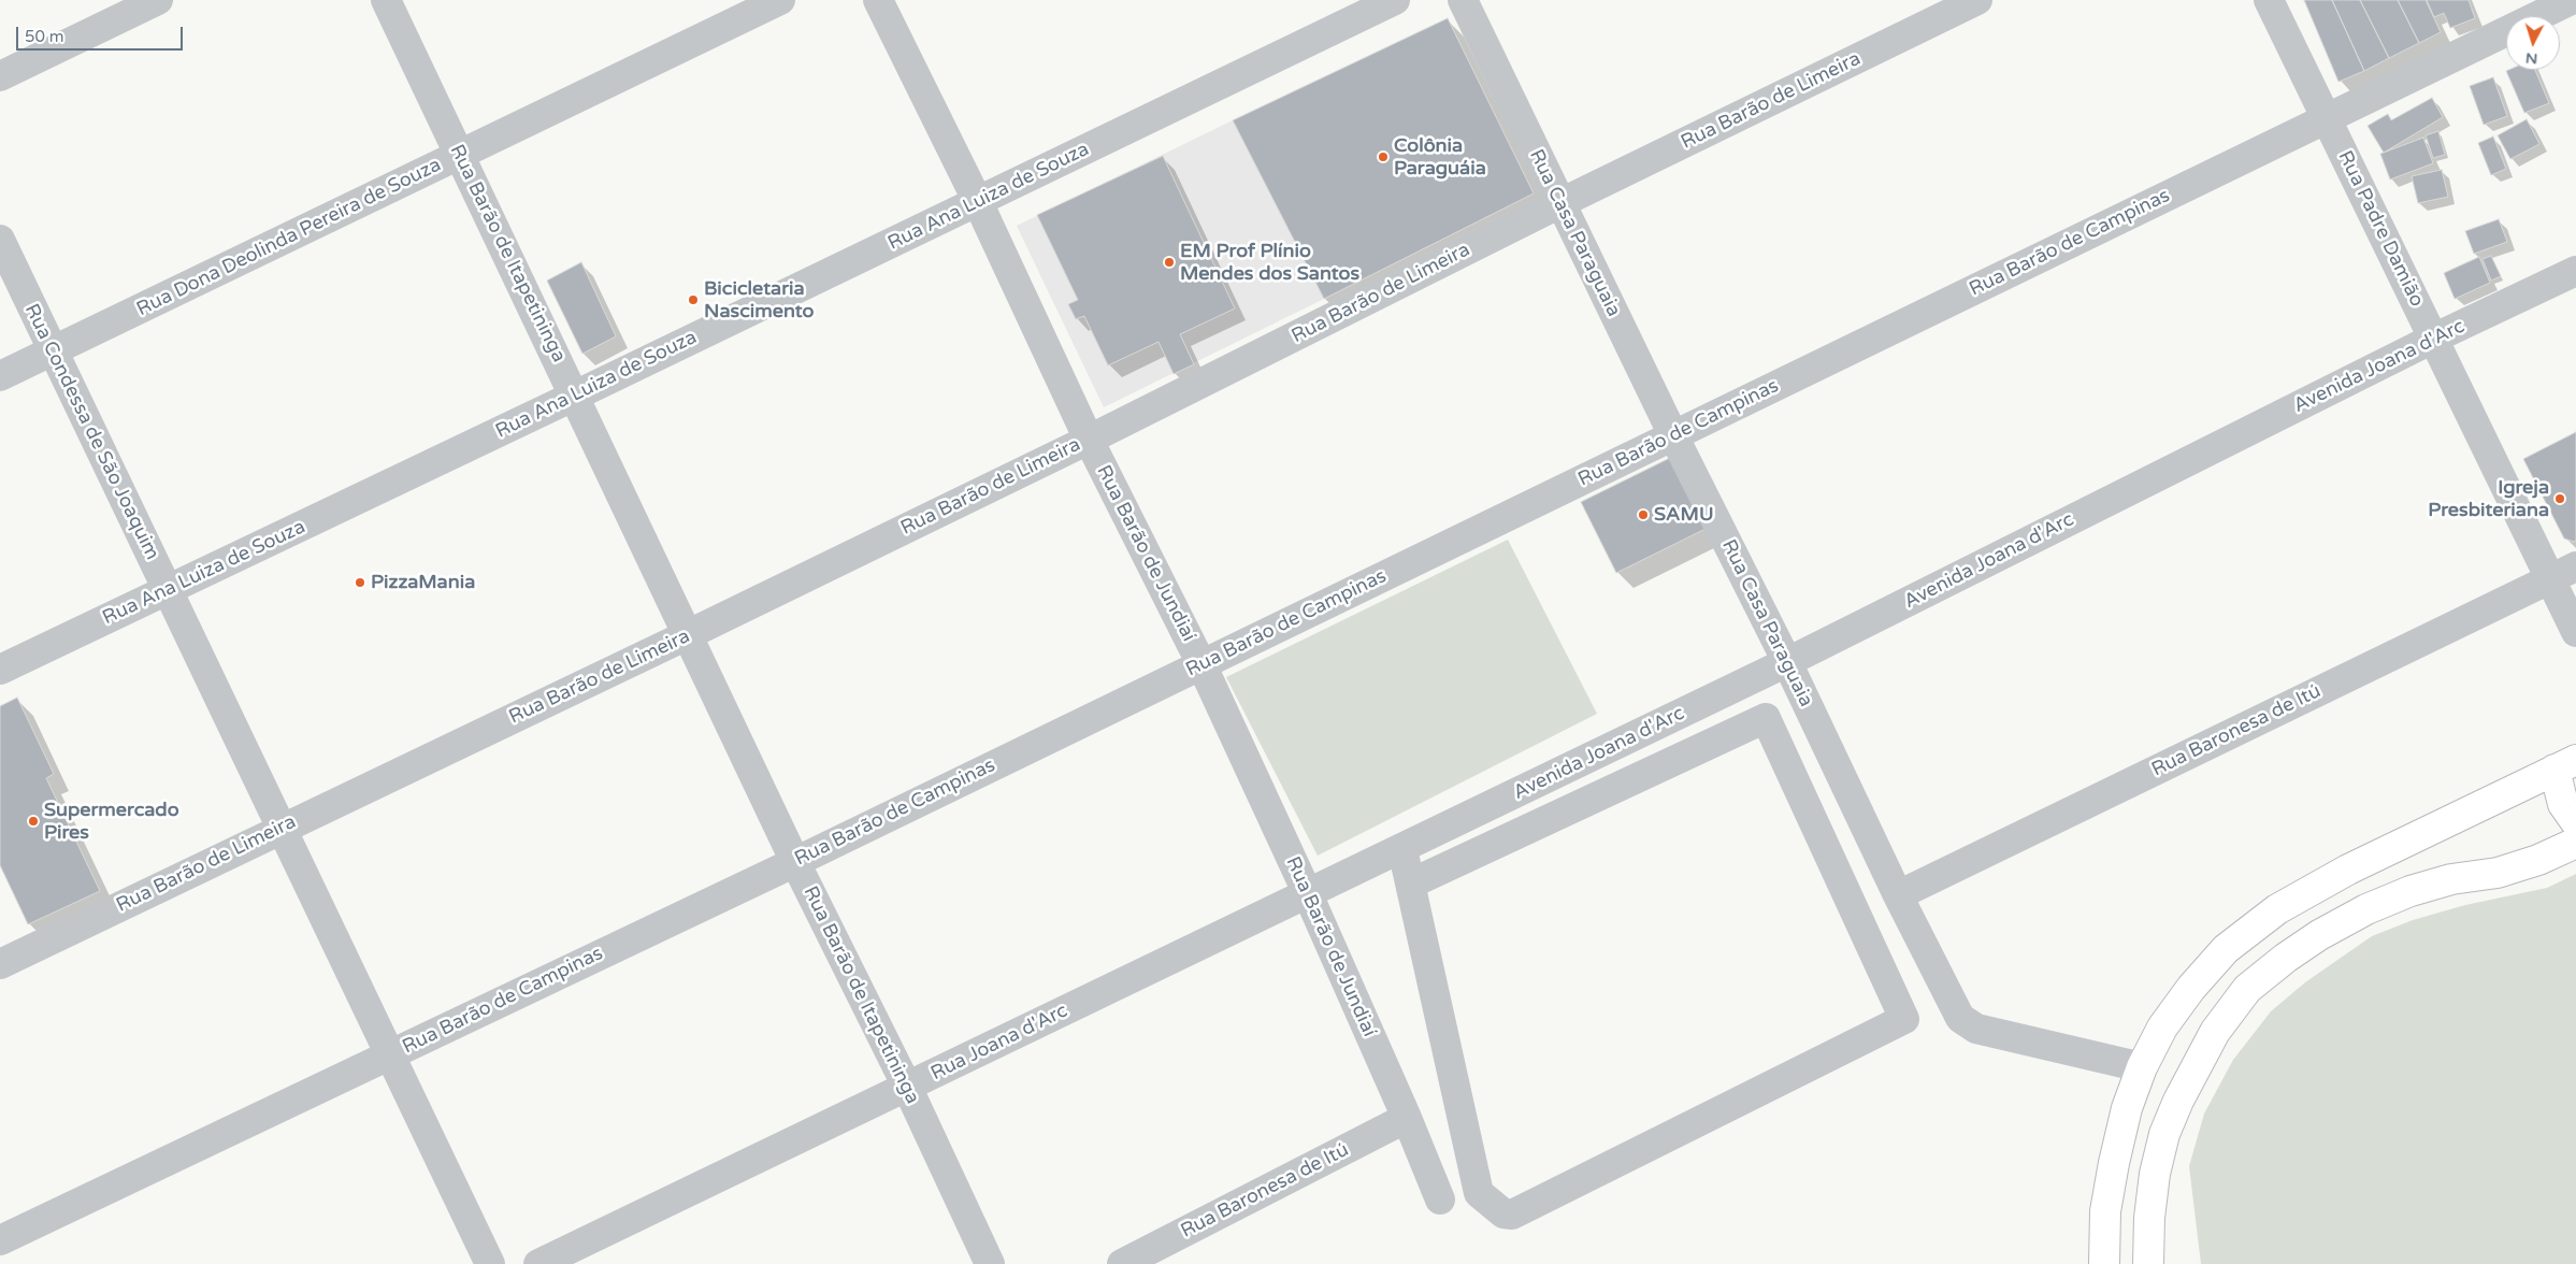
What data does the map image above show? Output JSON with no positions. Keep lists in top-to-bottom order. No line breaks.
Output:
{"streets":{"street":["Rua Barão de Limeira","Rua Ana Luiza de Souza","Rua Padre Damião","Rua Casa Paraguaia","Rua Dona Deolinda Pereira de Souza","Rua Barão de Campinas","Rua Barão de Itapetininga","Avenida Joana d'Arc","Rua Condessa de São Joaquim","Rua Barão de Jundiaí","Rua Baronesa de Itú","Rua Joana d'Arc"]},"crossings":[["Rua Barão de Limeira","Rua Casa Paraguaia"],["Rua Barão de Limeira","Rua Barão de Itapetininga"],["Rua Barão de Limeira","Rua Condessa de São Joaquim"],["Rua Barão de Limeira","Rua Barão de Jundiaí"],["Rua Ana Luiza de Souza","Rua Barão de Itapetininga"],["Rua Ana Luiza de Souza","Rua Condessa de São Joaquim"],["Rua Ana Luiza de Souza","Rua Barão de Jundiaí"],["Rua Padre Damião","Rua Barão de Campinas"],["Rua Padre Damião","Avenida Joana d'Arc"],["Rua Padre Damião","Rua Baronesa de Itú"],["Rua Casa Paraguaia","Rua Barão de Campinas"],["Rua Casa Paraguaia","Avenida Joana d'Arc"],["Rua Casa Paraguaia","Rua Baronesa de Itú"],["Rua Dona Deolinda Pereira de Souza","Rua Barão de Itapetininga"],["Rua Dona Deolinda Pereira de Souza","Rua Condessa de São Joaquim"],["Rua Barão de Campinas","Rua Barão de Itapetininga"],["Rua Barão de Campinas","Rua Condessa de São Joaquim"],["Rua Barão de Campinas","Rua Barão de Jundiaí"],["Rua Barão de Itapetininga","Rua Joana d'Arc"],["Avenida Joana d'Arc","Rua Joana d'Arc"],["Rua Barão de Jundiaí","Rua Baronesa de Itú"],["Rua Barão de Jundiaí","Rua Joana d'Arc"]],"places":["Colônia Paraguáia","EM Prof Plínio Mendes dos Santos","Bicicletaria Nascimento","Igreja Presbiteriana","SAMU","PizzaMania","Supermercado Pires"],"scale_bar":"50 m","north":"bottom"}
